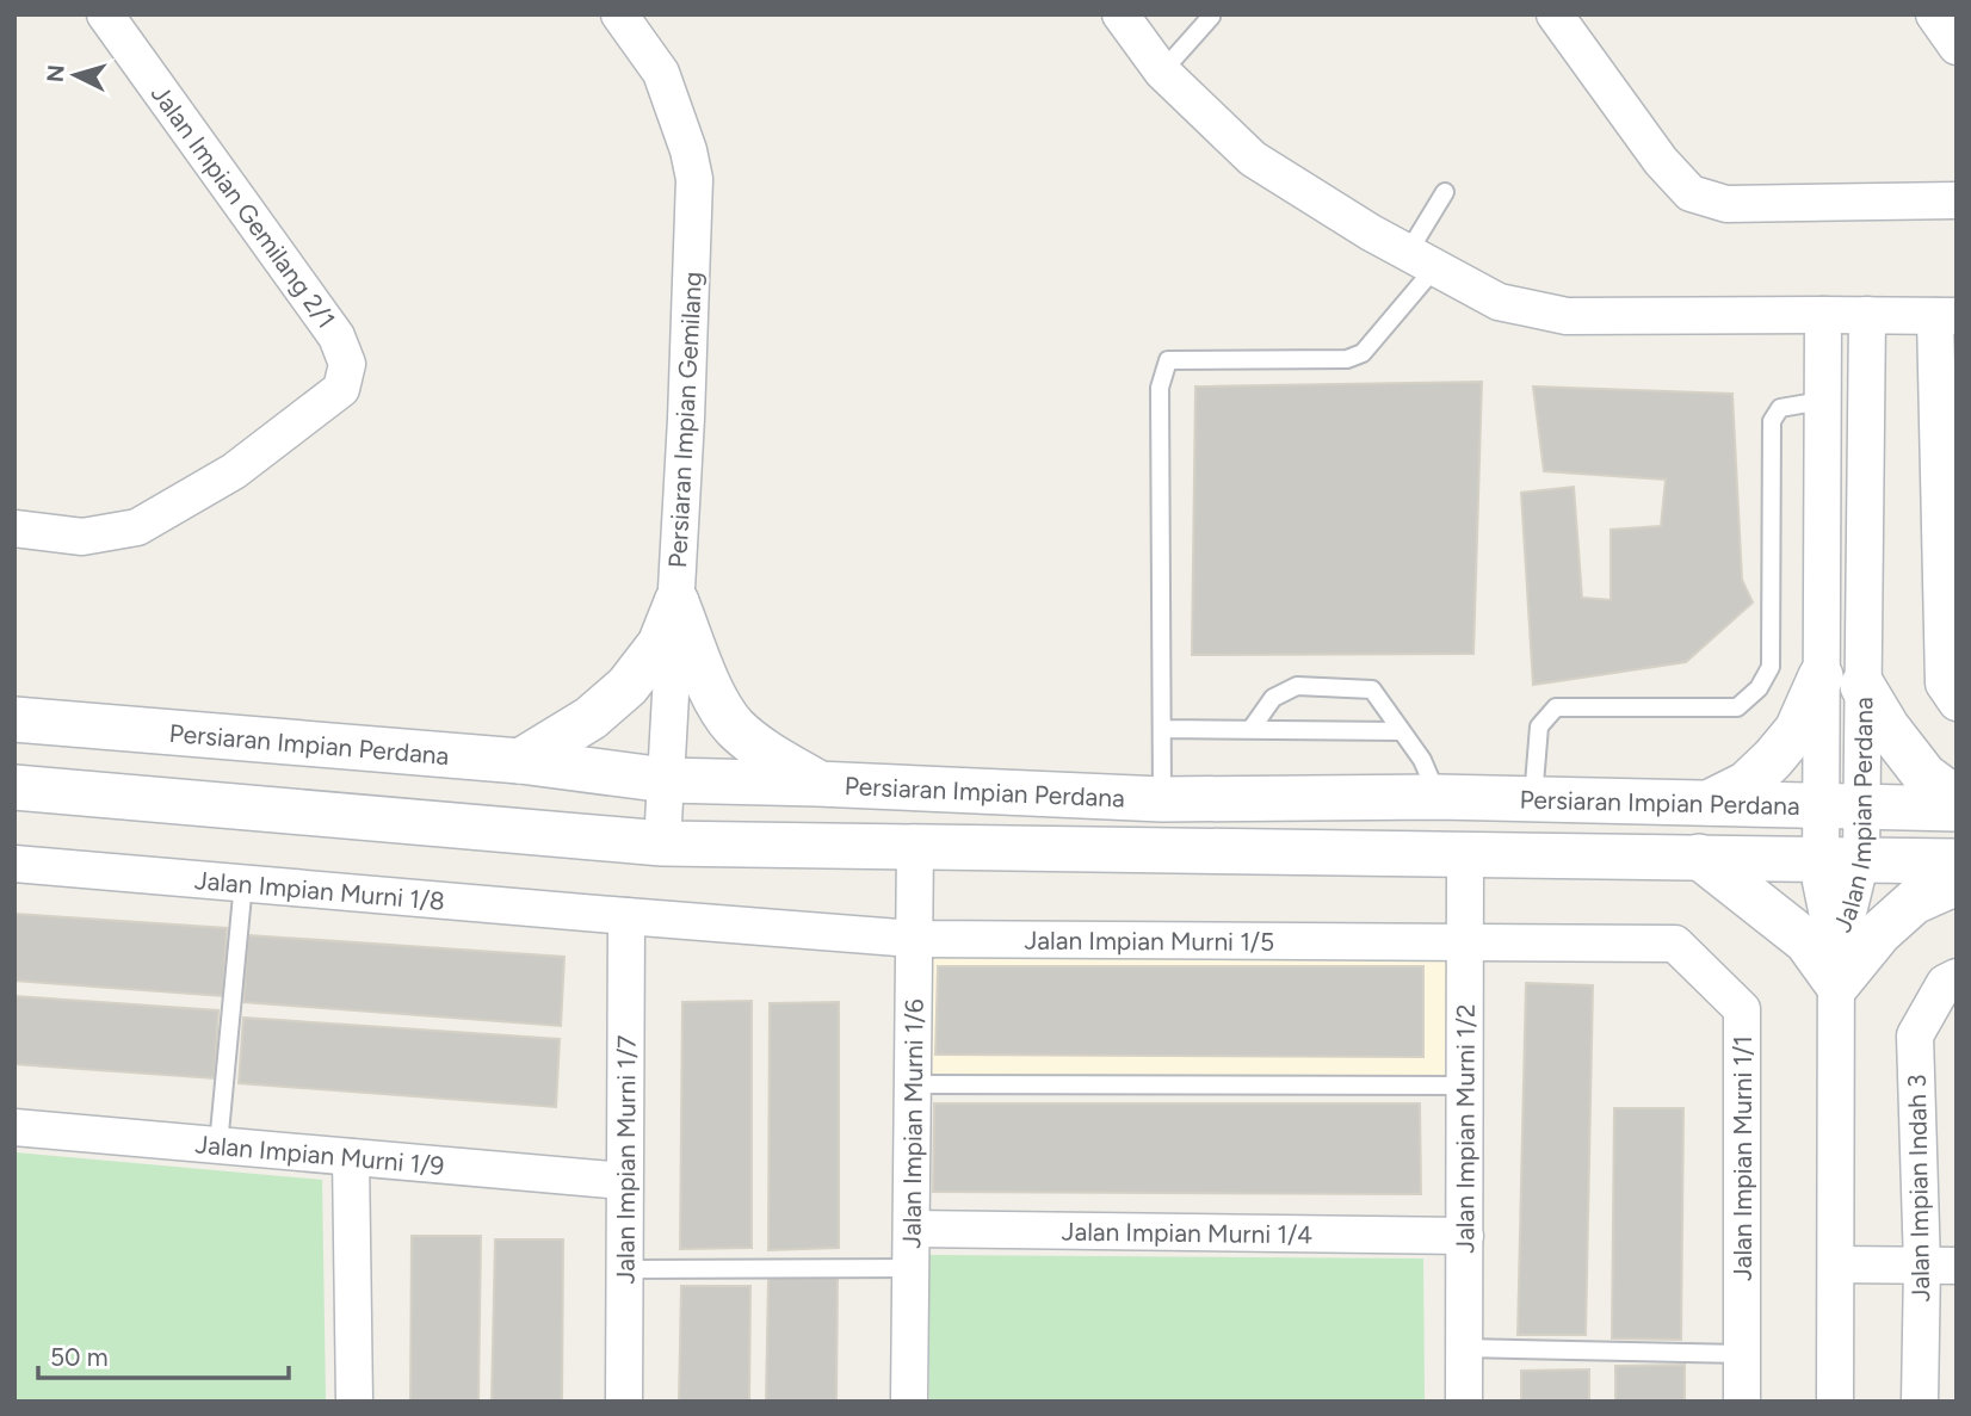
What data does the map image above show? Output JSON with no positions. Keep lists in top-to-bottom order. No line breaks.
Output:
{"streets":{"street":["Jalan Impian Gemilang 2/1","Persiaran Impian Gemilang","Persiaran Impian Perdana","Jalan Impian Perdana","Jalan Impian Murni 1/8","Jalan Impian Murni 1/5","Jalan Impian Murni 1/6","Jalan Impian Murni 1/2","Jalan Impian Murni 1/9","Jalan Impian Murni 1/1","Jalan Impian Murni 1/7","Jalan Impian Indah 3","Jalan Impian Murni 1/4"]},"crossings":[["Persiaran Impian Gemilang","Persiaran Impian Perdana"],["Persiaran Impian Perdana","Jalan Impian Perdana"],["Persiaran Impian Perdana","Jalan Impian Murni 1/6"],["Persiaran Impian Perdana","Jalan Impian Murni 1/2"],["Jalan Impian Murni 1/8","Jalan Impian Murni 1/5"],["Jalan Impian Murni 1/8","Jalan Impian Murni 1/7"],["Jalan Impian Murni 1/5","Jalan Impian Murni 1/6"],["Jalan Impian Murni 1/5","Jalan Impian Murni 1/2"],["Jalan Impian Murni 1/5","Jalan Impian Murni 1/1"],["Jalan Impian Murni 1/5","Jalan Impian Murni 1/7"],["Jalan Impian Murni 1/6","Jalan Impian Murni 1/4"],["Jalan Impian Murni 1/2","Jalan Impian Murni 1/4"],["Jalan Impian Murni 1/9","Jalan Impian Murni 1/7"]],"scale_bar":"50 m","north":"left"}
